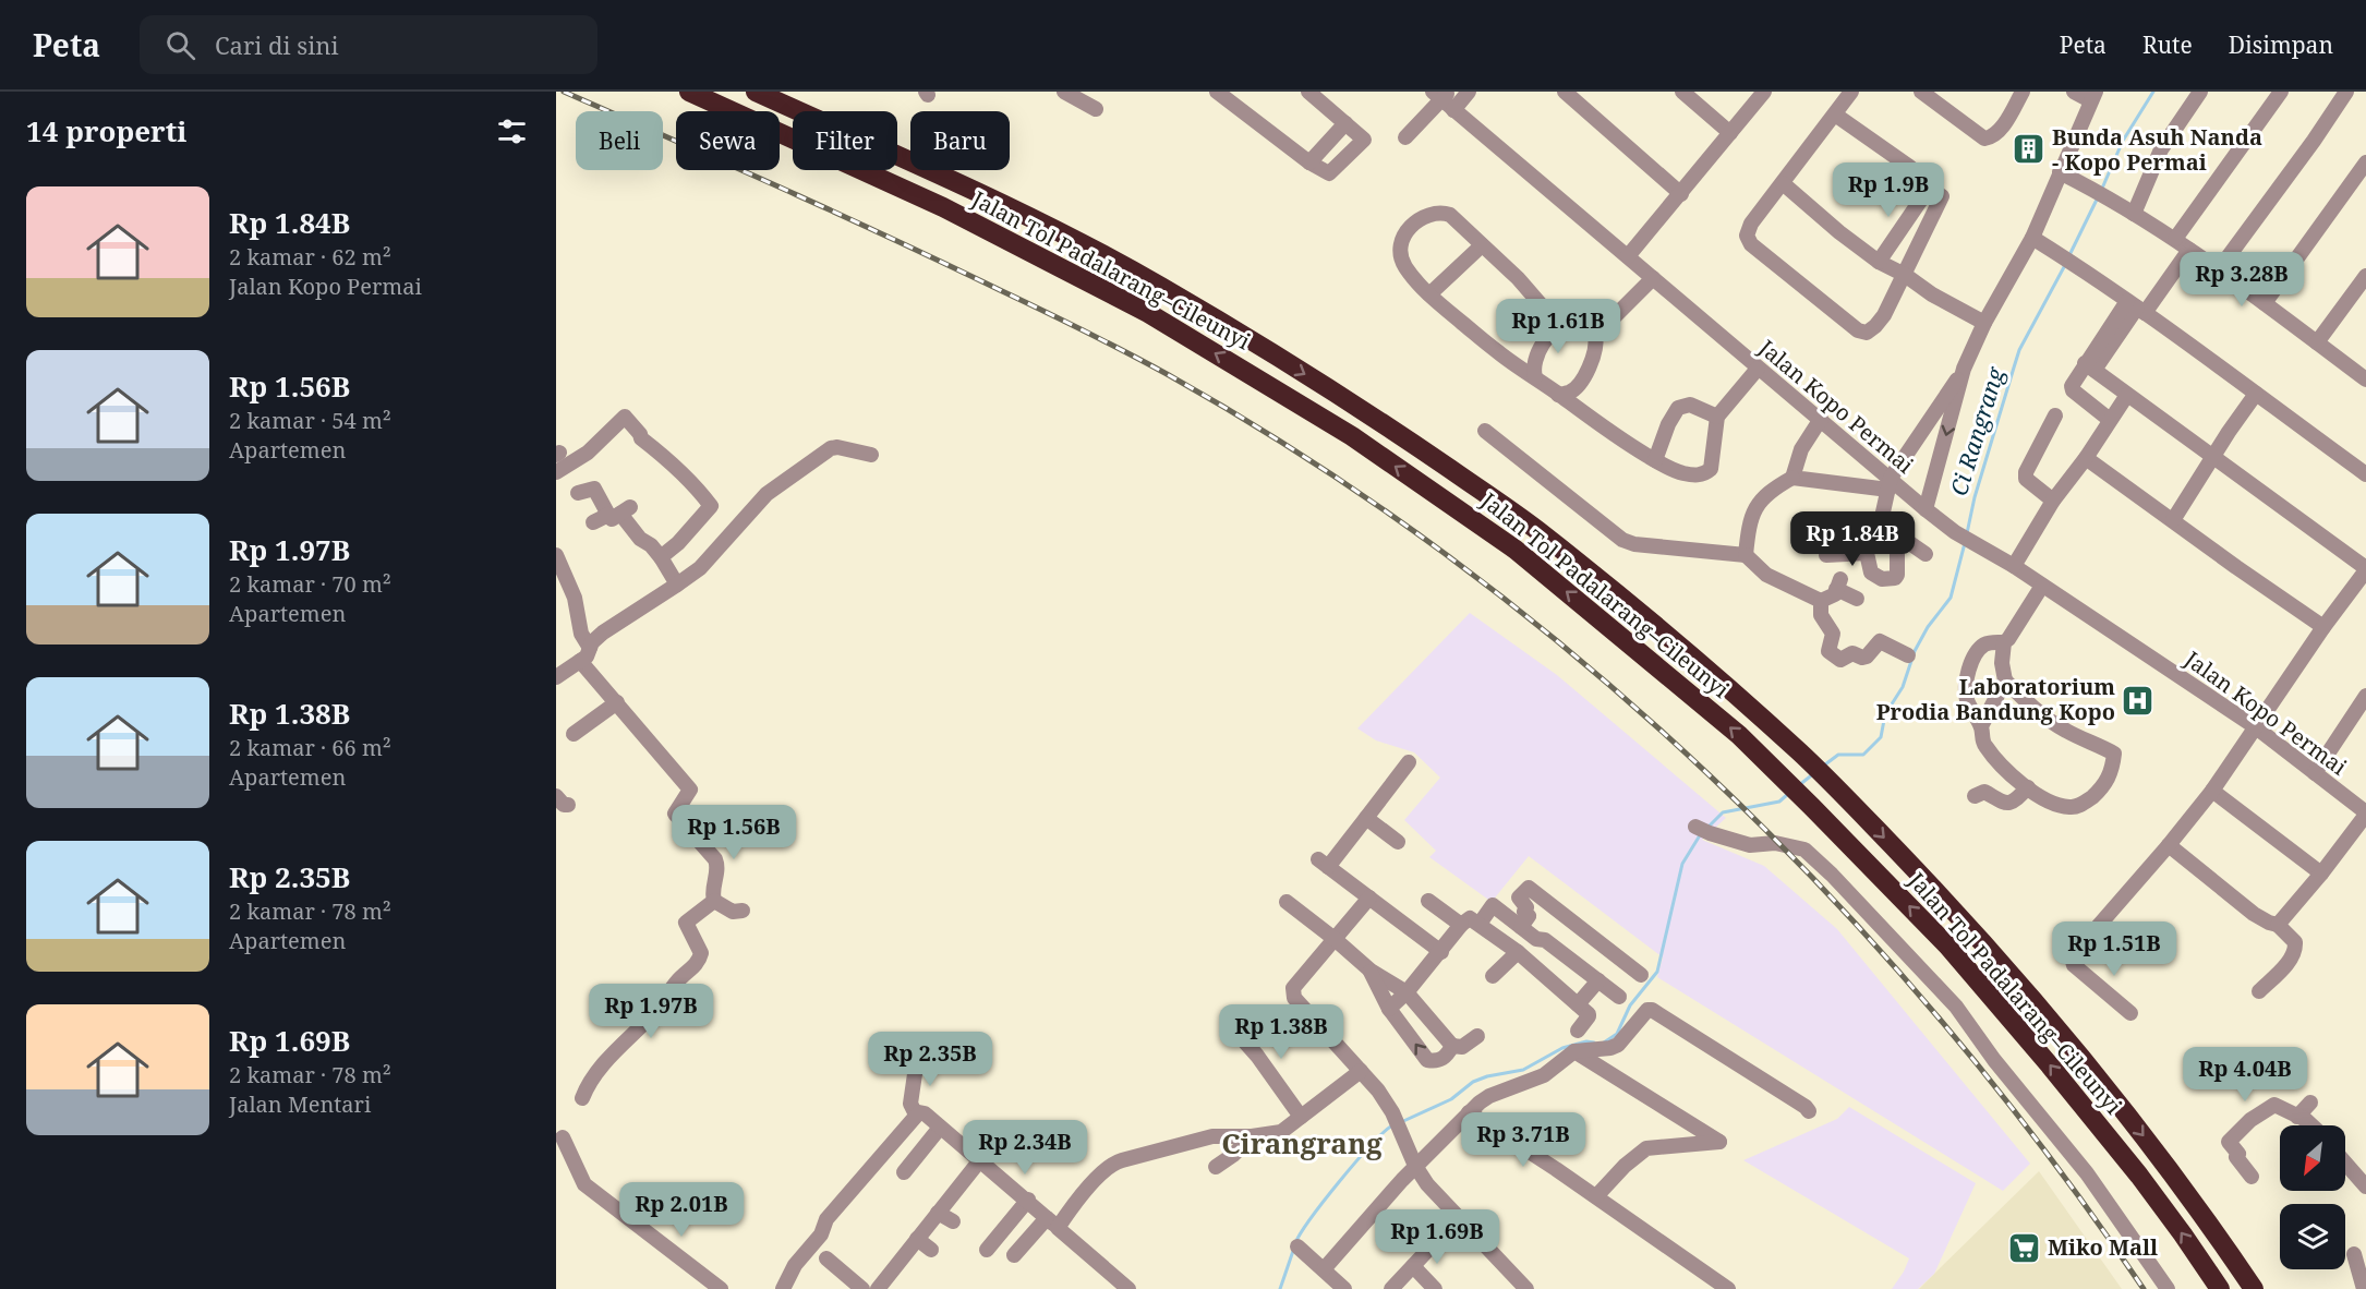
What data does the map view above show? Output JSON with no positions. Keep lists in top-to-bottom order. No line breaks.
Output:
{"streets":{"highway":["Jalan Tol Padalarang–Cileunyi"],"street":["Jalan Kopo Permai"]},"districts":["Cirangrang"],"water":["Ci Rangrang"],"places":{"building":["Bunda Asuh Nanda - Kopo Permai"],"hospital":["Laboratorium Prodia Bandung Kopo"],"supermarket":["Miko Mall"]},"north":"bottom left","page":{"header":"Peta","search":"Cari di sini","nav":["Peta","Rute","Disimpan"],"heading":"14 properti","chip":["Beli","Sewa","Filter","Baru"],"price":["Rp 1.9B","Rp 3.28B","Rp 1.61B","Rp 1.84B","Rp 1.56B","Rp 1.51B","Rp 1.97B","Rp 1.38B","Rp 2.35B","Rp 4.04B","Rp 3.71B","Rp 2.34B","Rp 2.01B","Rp 1.69B"],"list":[{"name":"Rp 1.84B","note":"2 kamar · 62 m² · Jalan Kopo Permai"},{"name":"Rp 1.56B","note":"2 kamar · 54 m² · Apartemen"},{"name":"Rp 1.97B","note":"2 kamar · 70 m² · Apartemen"},{"name":"Rp 1.38B","note":"2 kamar · 66 m² · Apartemen"},{"name":"Rp 2.35B","note":"2 kamar · 78 m² · Apartemen"},{"name":"Rp 1.69B","note":"2 kamar · 78 m² · Jalan Mentari"}]}}
